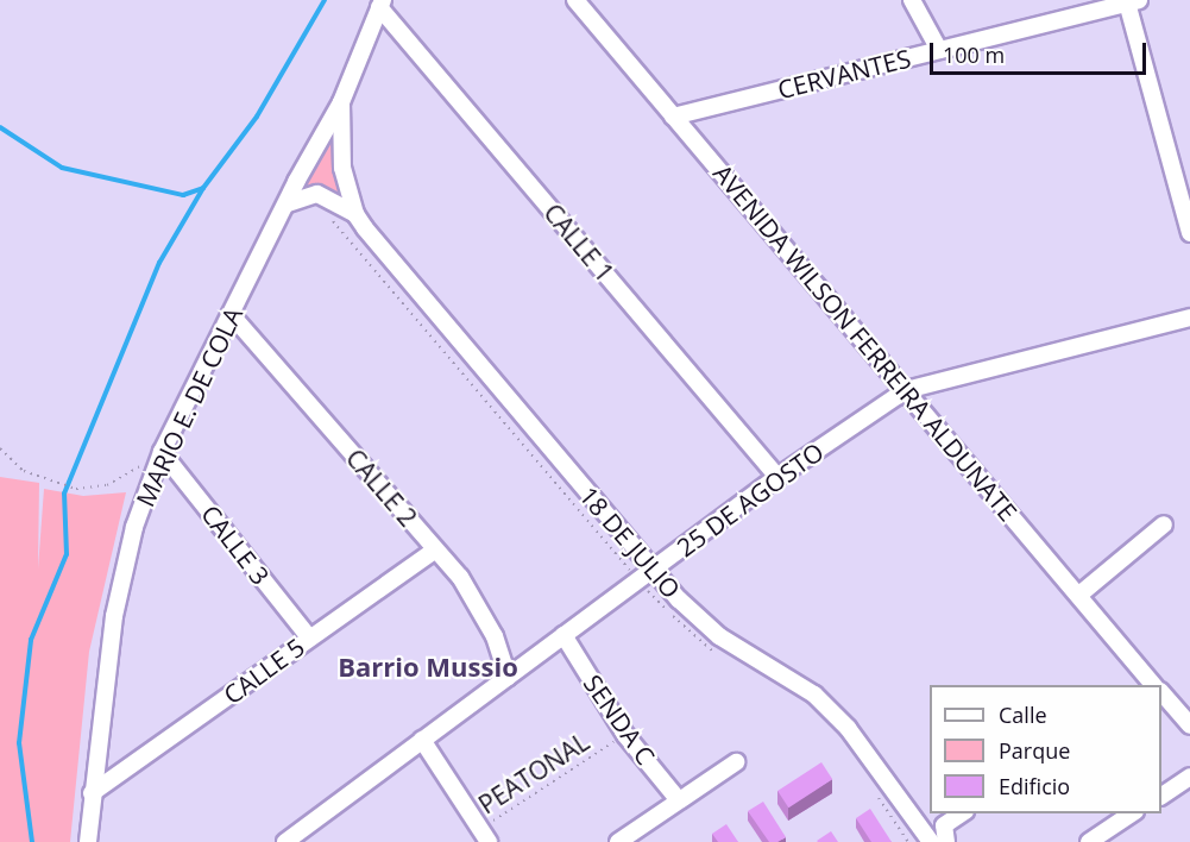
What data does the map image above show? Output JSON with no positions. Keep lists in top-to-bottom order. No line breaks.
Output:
{"streets":{"street":["CERVANTES","CALLE 1","AVENIDA WILSON FERREIRA ALDUNATE","MARIO E. DE COLA","CALLE 2","25 DE AGOSTO","18 DE JULIO","CALLE 3","CALLE 5","SENDA C"],"path":["PEATONAL"]},"crossings":[["CERVANTES","AVENIDA WILSON FERREIRA ALDUNATE"],["CALLE 1","MARIO E. DE COLA"],["CALLE 1","25 DE AGOSTO"],["AVENIDA WILSON FERREIRA ALDUNATE","25 DE AGOSTO"],["MARIO E. DE COLA","CALLE 2"],["MARIO E. DE COLA","18 DE JULIO"],["MARIO E. DE COLA","CALLE 3"],["MARIO E. DE COLA","CALLE 5"],["CALLE 2","25 DE AGOSTO"],["CALLE 2","CALLE 5"],["25 DE AGOSTO","18 DE JULIO"],["25 DE AGOSTO","SENDA C"],["CALLE 3","CALLE 5"],["SENDA C","PEATONAL"]],"districts":["Barrio Mussio"],"legend":["Calle","Parque","Edificio"],"scale_bar":"100 m"}
